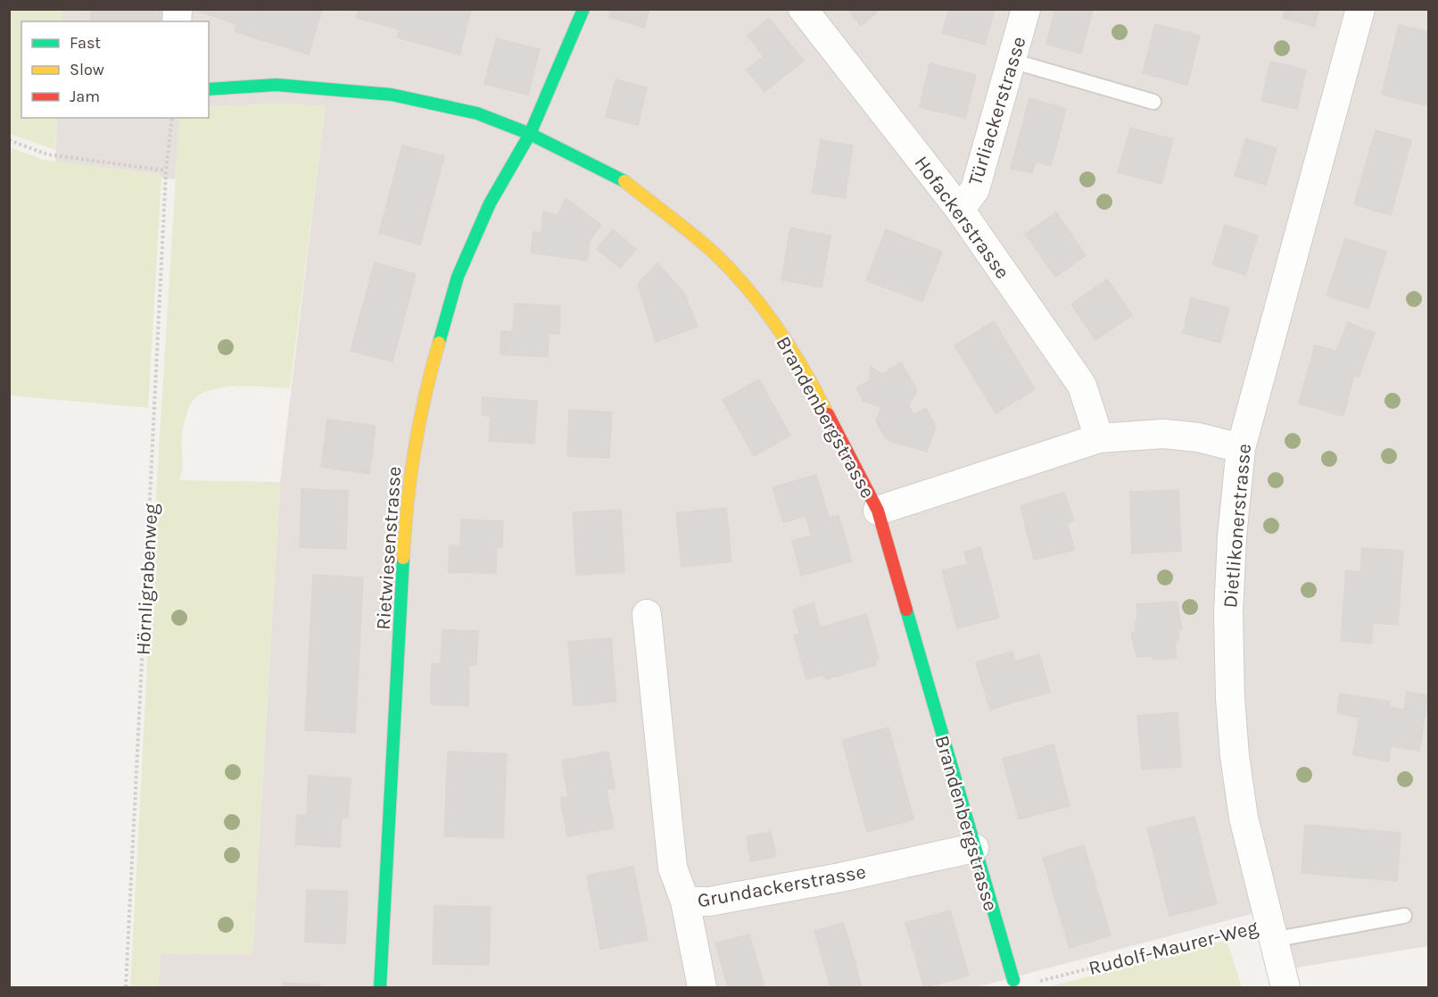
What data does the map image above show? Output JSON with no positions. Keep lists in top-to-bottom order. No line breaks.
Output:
{"streets":{"street":["Türliackerstrasse","Hofackerstrasse","Brandenbergstrasse","Dietlikonerstrasse","Rietwiesenstrasse","Grundackerstrasse"],"path":["Hörnligrabenweg","Rudolf-Maurer-Weg"]},"crossings":[["Türliackerstrasse","Hofackerstrasse"],["Hofackerstrasse","Brandenbergstrasse"],["Brandenbergstrasse","Dietlikonerstrasse"],["Brandenbergstrasse","Rietwiesenstrasse"],["Brandenbergstrasse","Grundackerstrasse"],["Dietlikonerstrasse","Rudolf-Maurer-Weg"]],"legend":["Fast","Slow","Jam"]}
